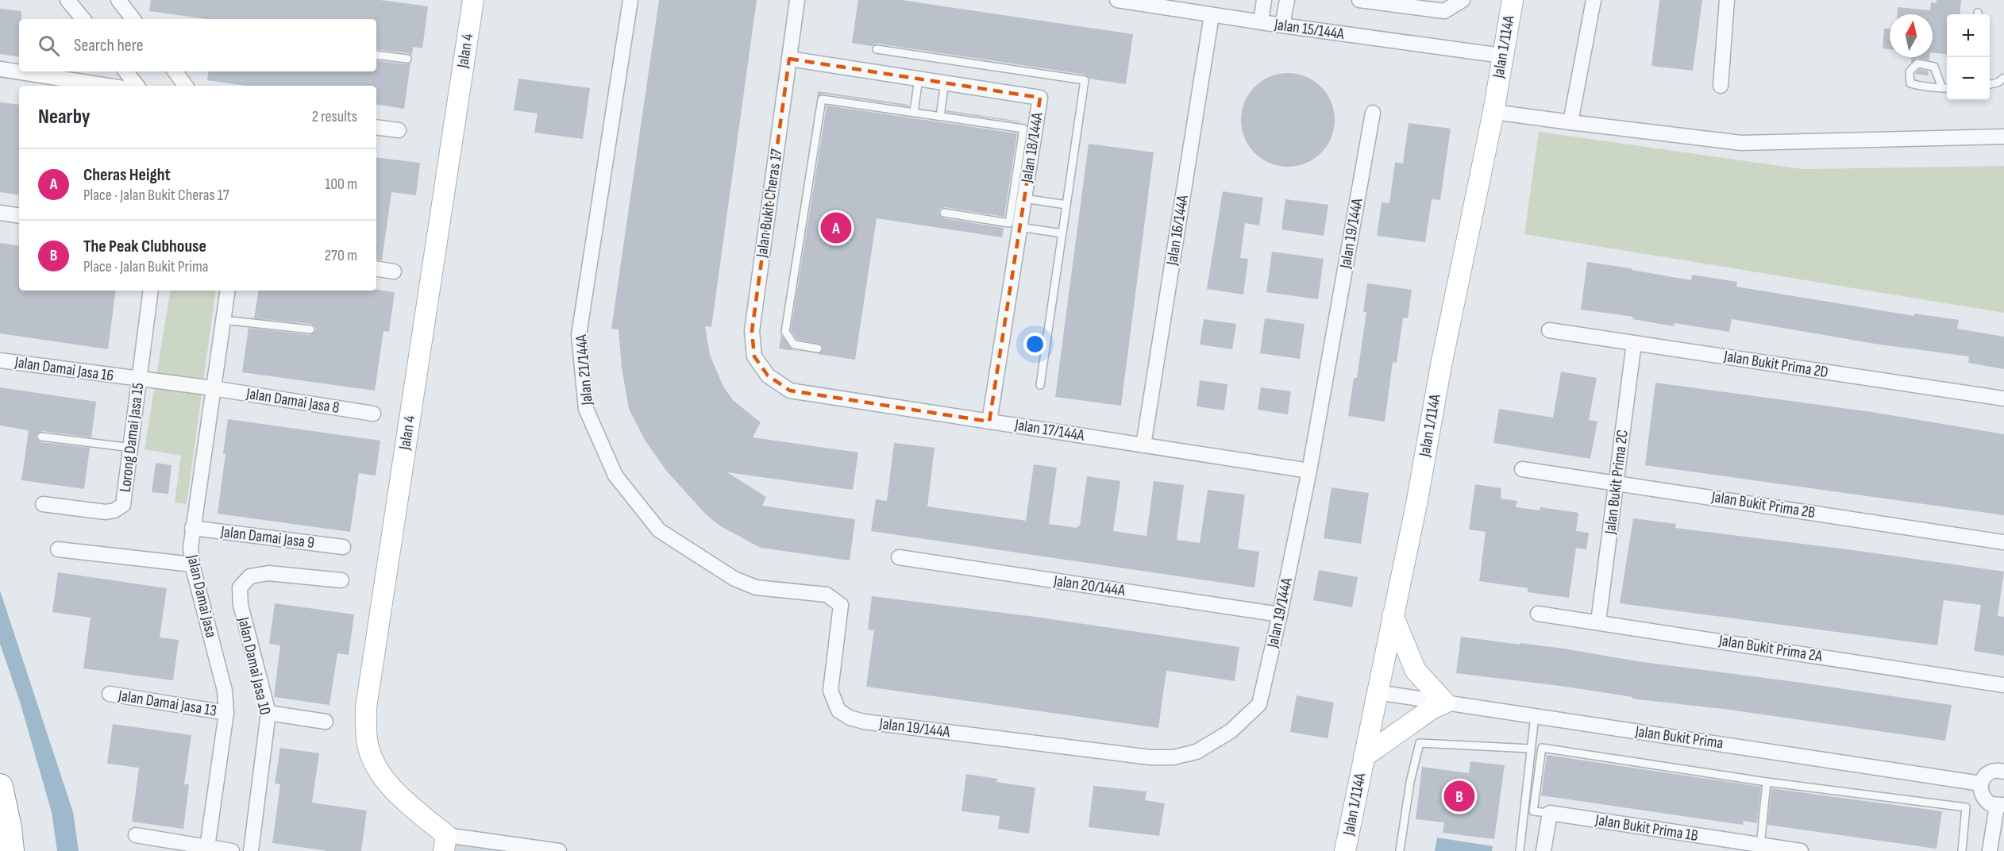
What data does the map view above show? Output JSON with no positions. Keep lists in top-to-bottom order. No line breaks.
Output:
{"streets":{"street":["Jalan 15/144A","Jalan 1/114A","Jalan 4","Jalan 18/144A","Jalan Bukit Cheras 17","Jalan 16/144A","Jalan 19/144A","Jalan Bukit Prima 2D","Jalan Damai Jasa 16","Jalan 21/144A","Jalan Damai Jasa 8","Jalan 17/144A","Lorong Damai Jasa 15","Jalan Bukit Prima 2C","Jalan Bukit Prima 2B","Jalan Damai Jasa 9","Jalan 20/144A","Jalan Damai Jasa","Jalan Bukit Prima 2A","Jalan Damai Jasa 10","Jalan Damai Jasa 13","Jalan Bukit Prima","Jalan Bukit Prima 1B"]},"crossings":[["Jalan 15/144A","Jalan 1/114A"],["Jalan 15/144A","Jalan 16/144A"],["Jalan 1/114A","Jalan Bukit Prima"],["Jalan 18/144A","Jalan Bukit Cheras 17"],["Jalan 18/144A","Jalan 17/144A"],["Jalan Bukit Cheras 17","Jalan 17/144A"],["Jalan 16/144A","Jalan 17/144A"],["Jalan 19/144A","Jalan 21/144A"],["Jalan 19/144A","Jalan 17/144A"],["Jalan 19/144A","Jalan 20/144A"],["Jalan Bukit Prima 2D","Jalan Bukit Prima 2C"],["Jalan Damai Jasa 16","Jalan Damai Jasa 8"],["Jalan Damai Jasa 16","Lorong Damai Jasa 15"],["Jalan Damai Jasa 16","Jalan Damai Jasa"],["Jalan Damai Jasa 8","Jalan Damai Jasa"],["Jalan Bukit Prima 2C","Jalan Bukit Prima 2B"],["Jalan Bukit Prima 2C","Jalan Bukit Prima 2A"],["Jalan Damai Jasa 9","Jalan Damai Jasa"],["Jalan Damai Jasa","Jalan Damai Jasa 13"]],"north":"top","page":{"map_buttons":["+","−"],"search":"Search here","heading":["Nearby","2 results"],"list":[{"mark":"A","name":"Cheras Height","note":"Place · Jalan Bukit Cheras 17","value":"100 m"},{"mark":"B","name":"The Peak Clubhouse","note":"Place · Jalan Bukit Prima","value":"270 m"}],"pins":["A","B"]}}
